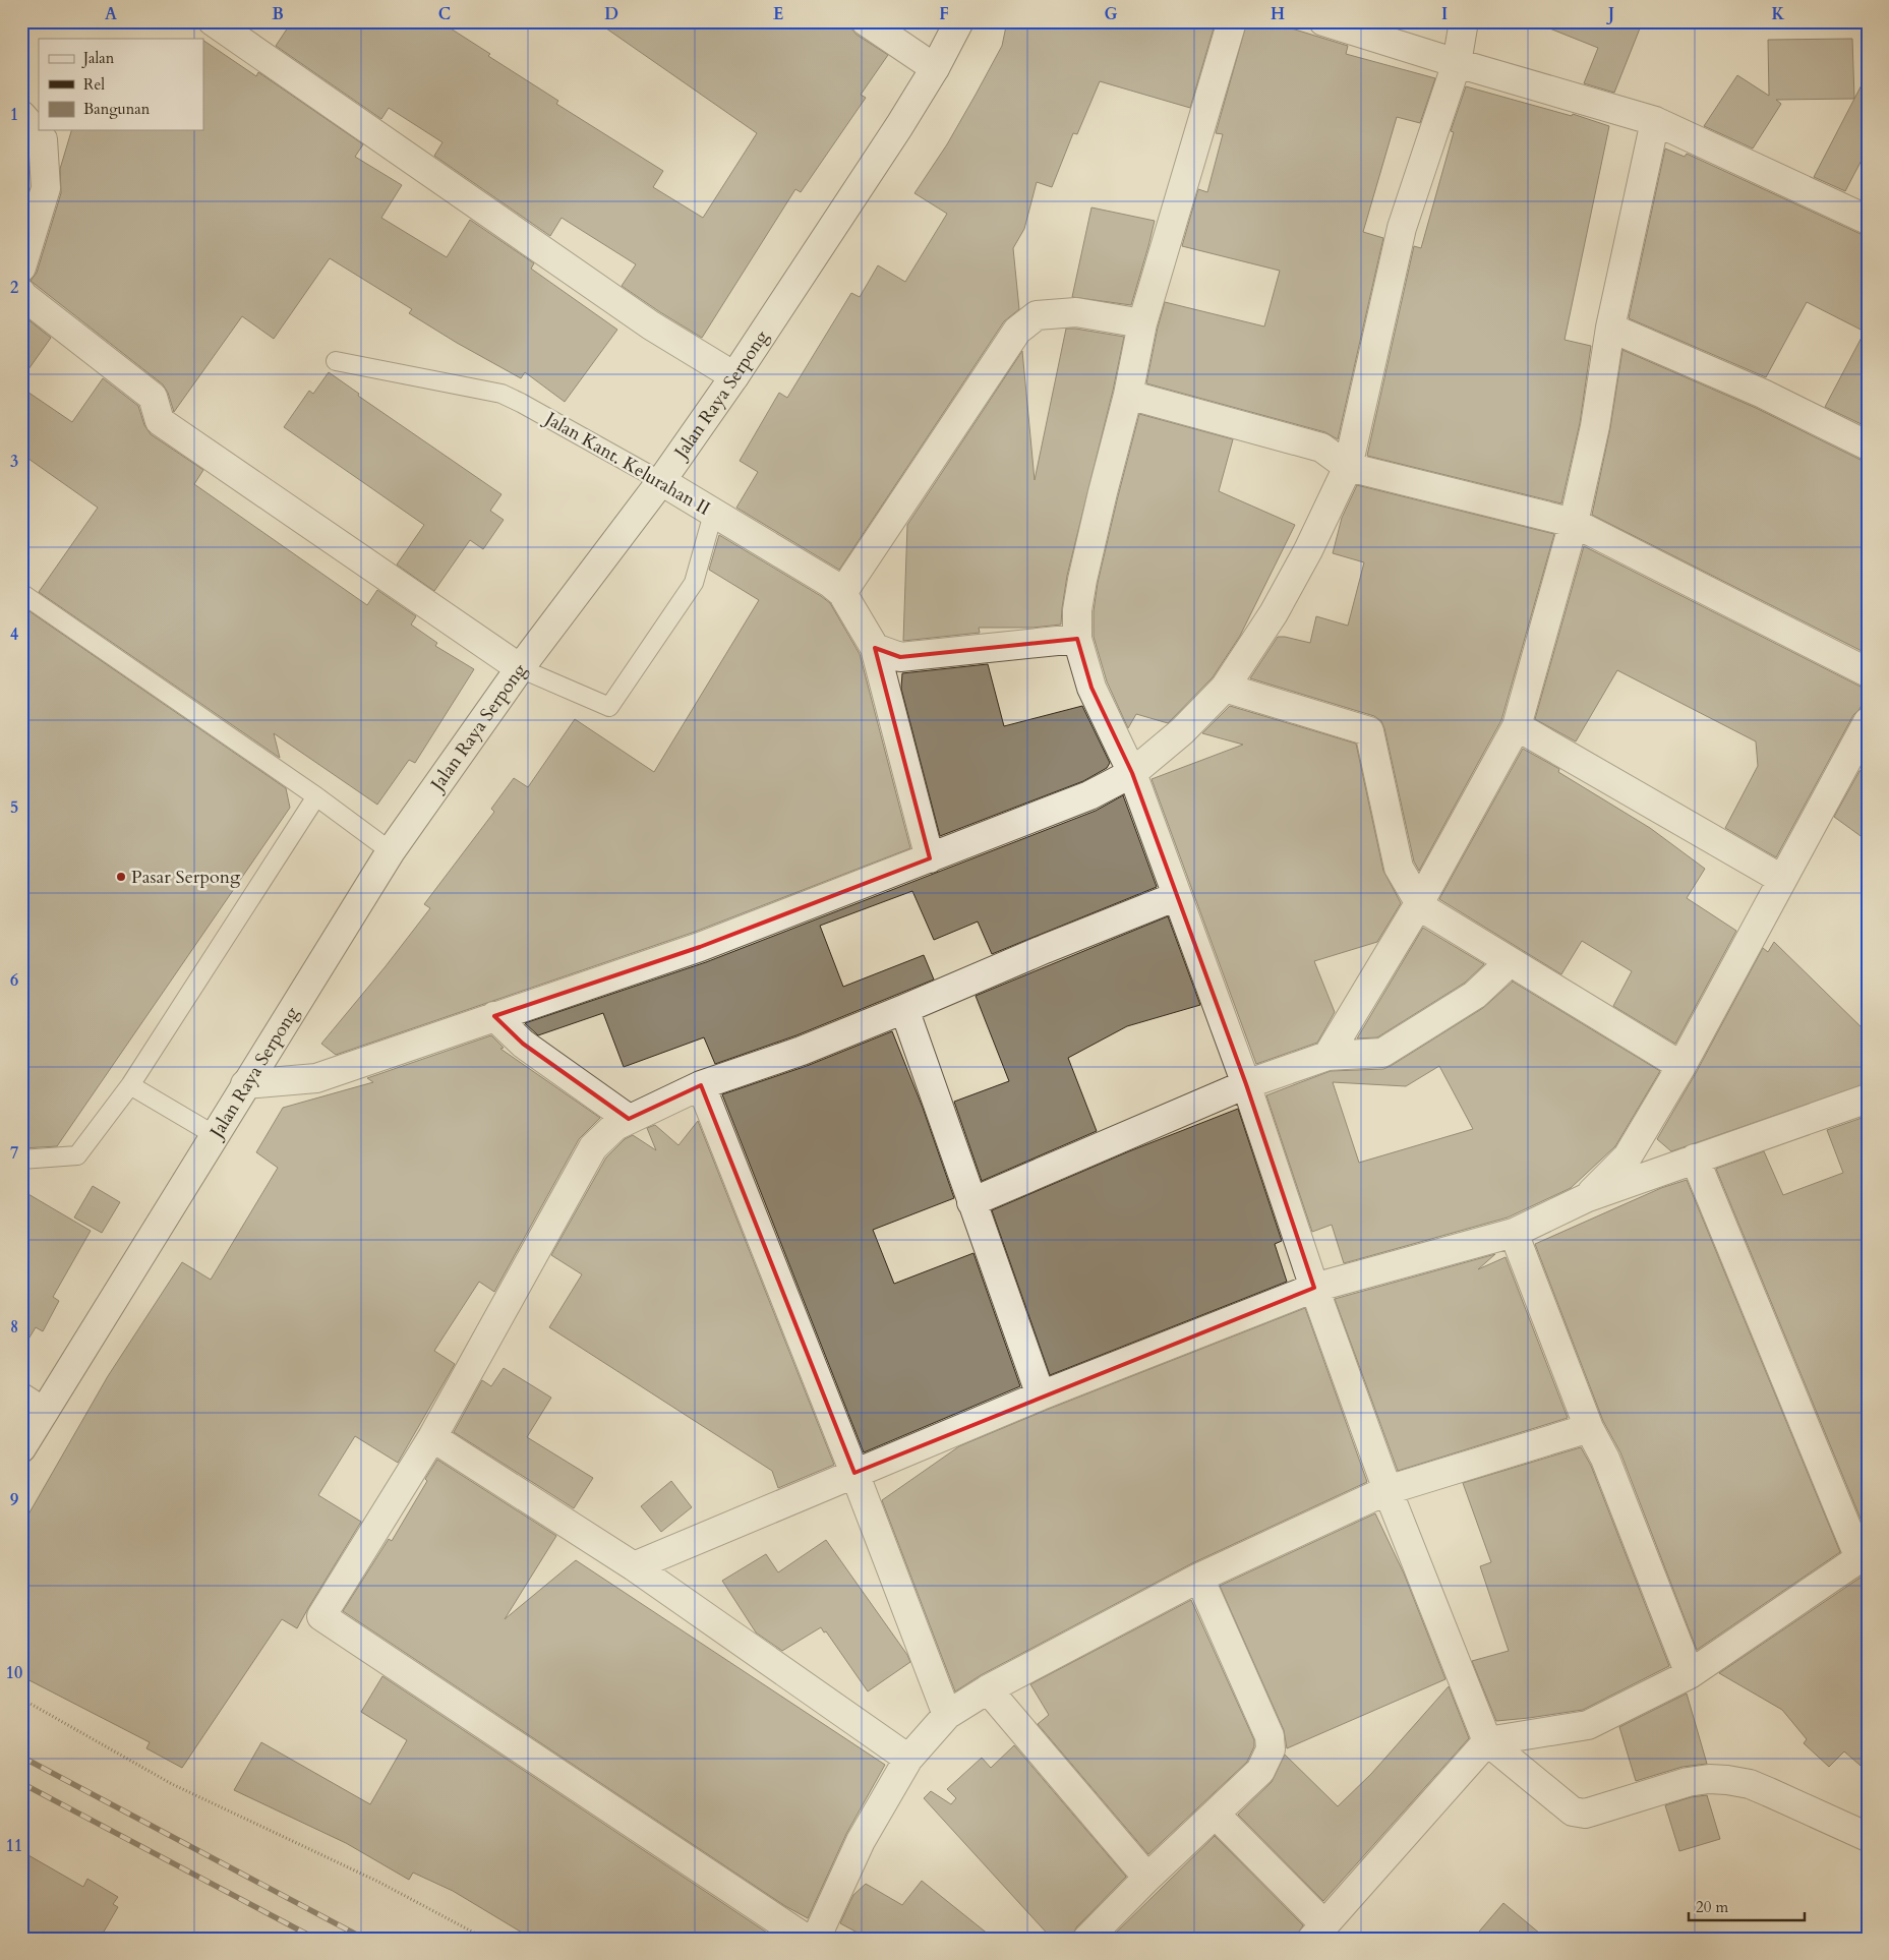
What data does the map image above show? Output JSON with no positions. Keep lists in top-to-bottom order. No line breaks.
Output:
{"streets":{"street":["Jalan Raya Serpong","Jalan Kant. Kelurahan II"]},"crossings":[["Jalan Raya Serpong","Jalan Kant. Kelurahan II"]],"places":["Pasar Serpong"],"legend":["Jalan","Rel","Bangunan"],"scale_bar":"20 m","grid":{"columns":["A","B","C","D","E","F","G","H","I","J","K"],"rows":["1","2","3","4","5","6","7","8","9","10","11"]}}
